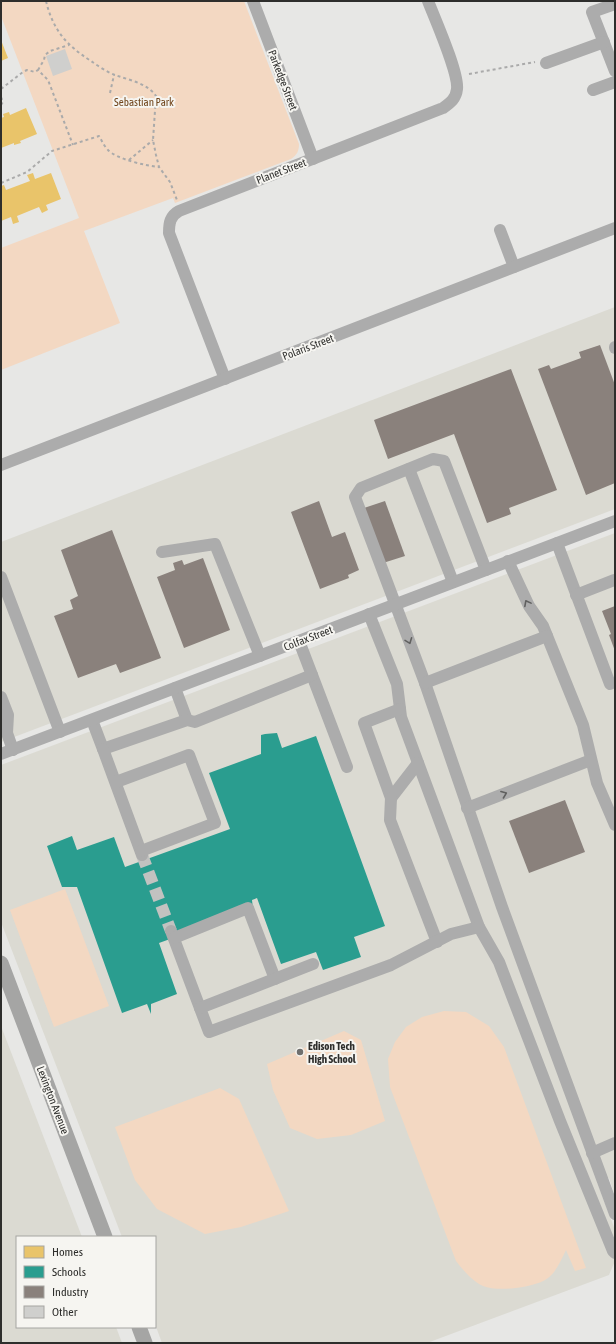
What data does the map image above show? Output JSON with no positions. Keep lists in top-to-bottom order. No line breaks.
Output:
{"streets":{"main road":["Lexington Avenue"],"street":["Parkedge Street","Planet Street","Polaris Street","Colfax Street"]},"crossings":[["Parkedge Street","Planet Street"],["Planet Street","Polaris Street"]],"parks":["Sebastian Park"],"places":["Edison Tech High School"],"legend":["Homes","Schools","Industry","Other"]}
